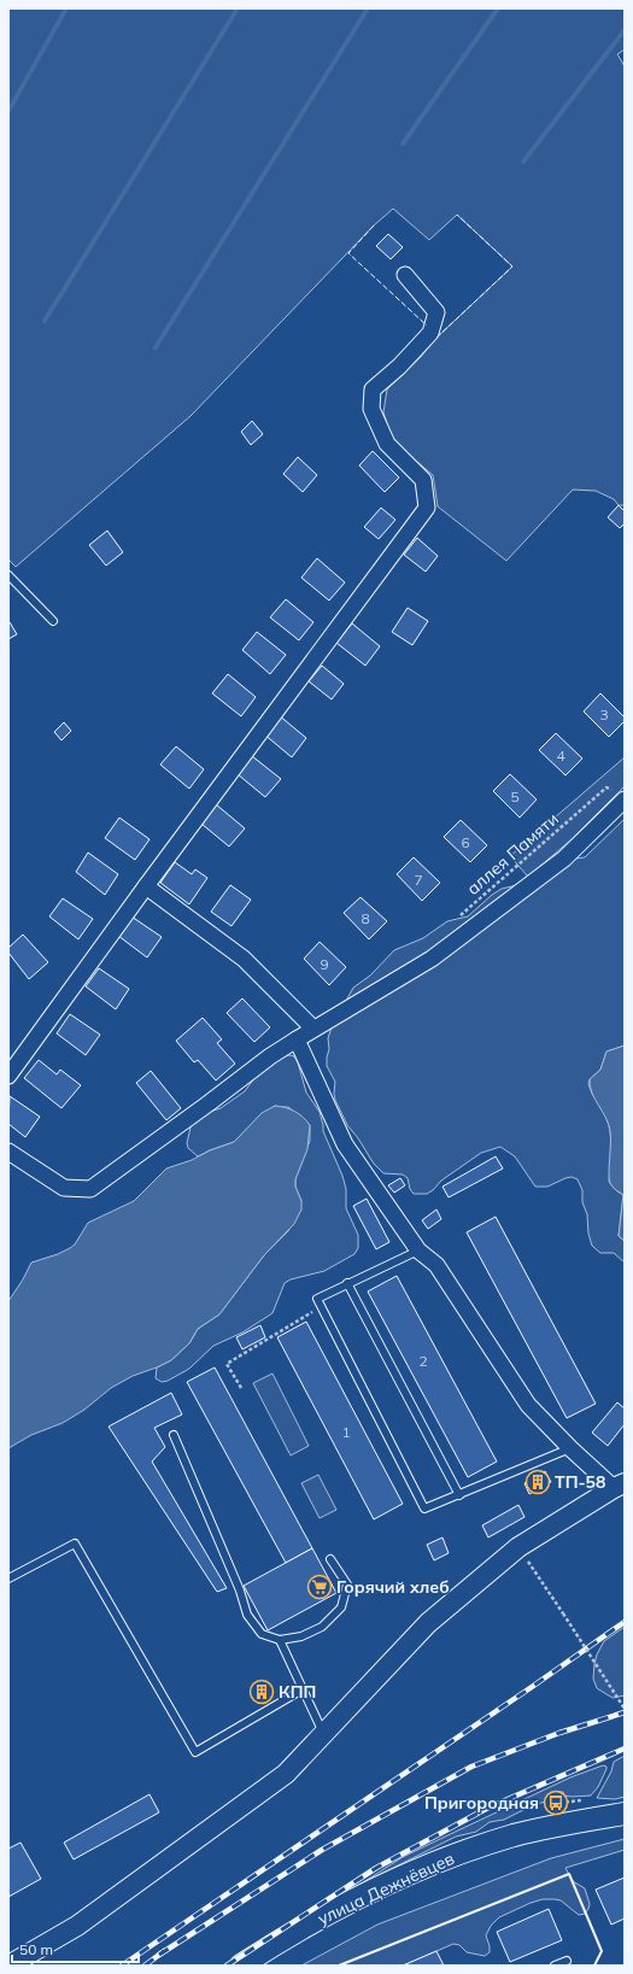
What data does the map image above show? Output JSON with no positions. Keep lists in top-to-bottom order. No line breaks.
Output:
{"streets":{"main road":["улица Дежнёвцев"],"path":["аллея Памяти"]},"places":{"building":["ТП-58","КПП"],"supermarket":["Горячий хлеб"],"bus stop":["Пригородная"]},"house_numbers":["3","4","5","6","7","8","9","2","1"],"scale_bar":"50 m"}
